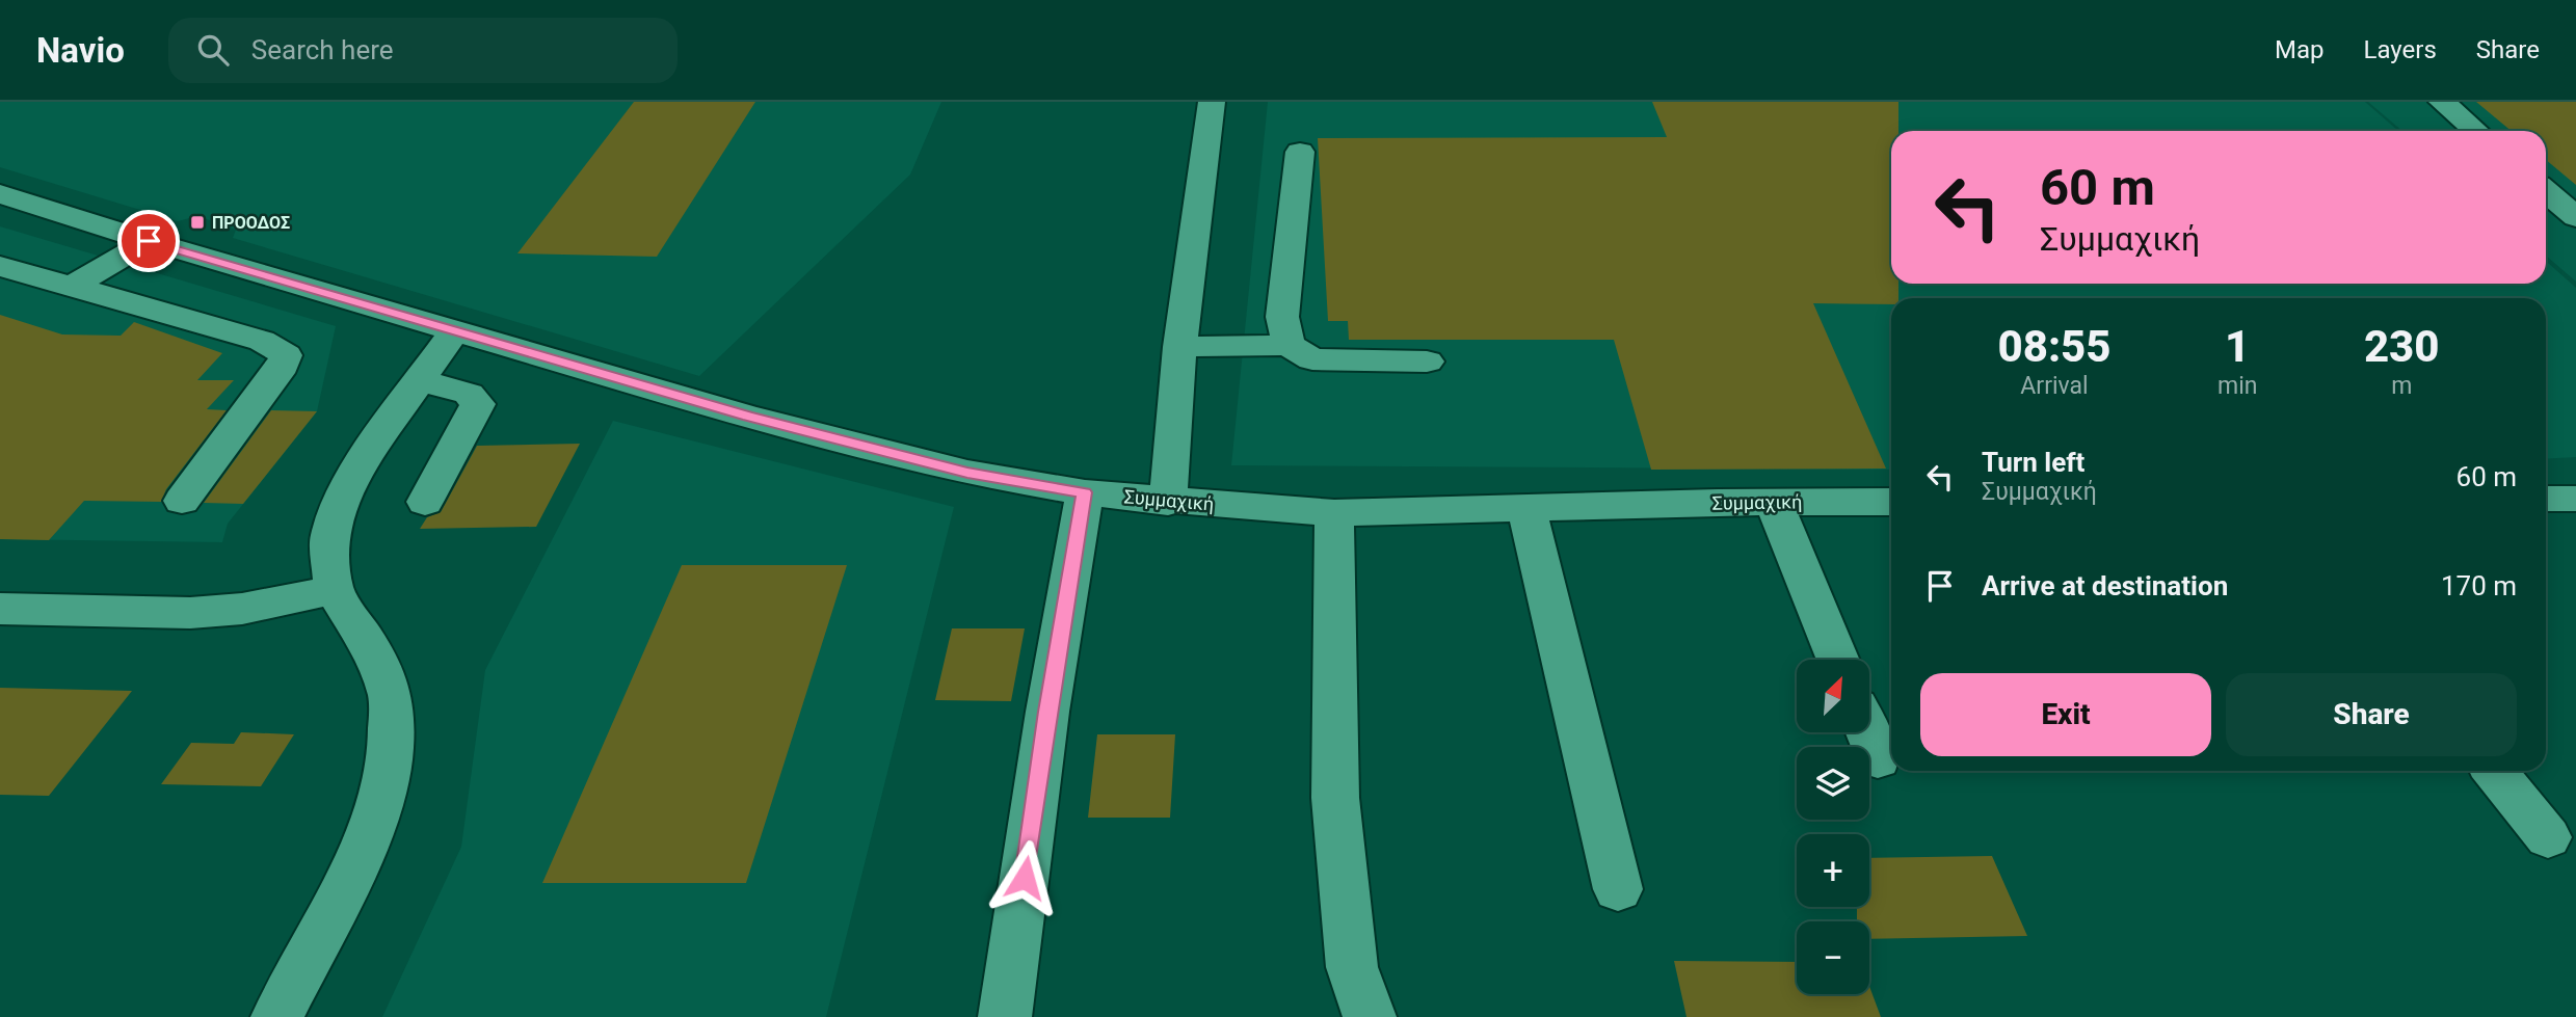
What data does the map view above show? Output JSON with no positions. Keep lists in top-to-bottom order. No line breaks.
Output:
{"streets":{"street":["Συμμαχική"]},"places":{"transit":["ΠΡΟΟΔΟΣ"]},"north":"top right","page":{"header":"Navio","search":"Search here","nav":["Map","Layers","Share"],"turn":["60 m","Συμμαχική"],"eta":["08:55","Arrival","1","min","230","m"],"list":[{"name":"Turn left","note":"Συμμαχική","value":"60 m"},{"name":"Arrive at destination","value":"170 m"}],"buttons":["Exit","Share"],"map_buttons":["+","−"]}}
